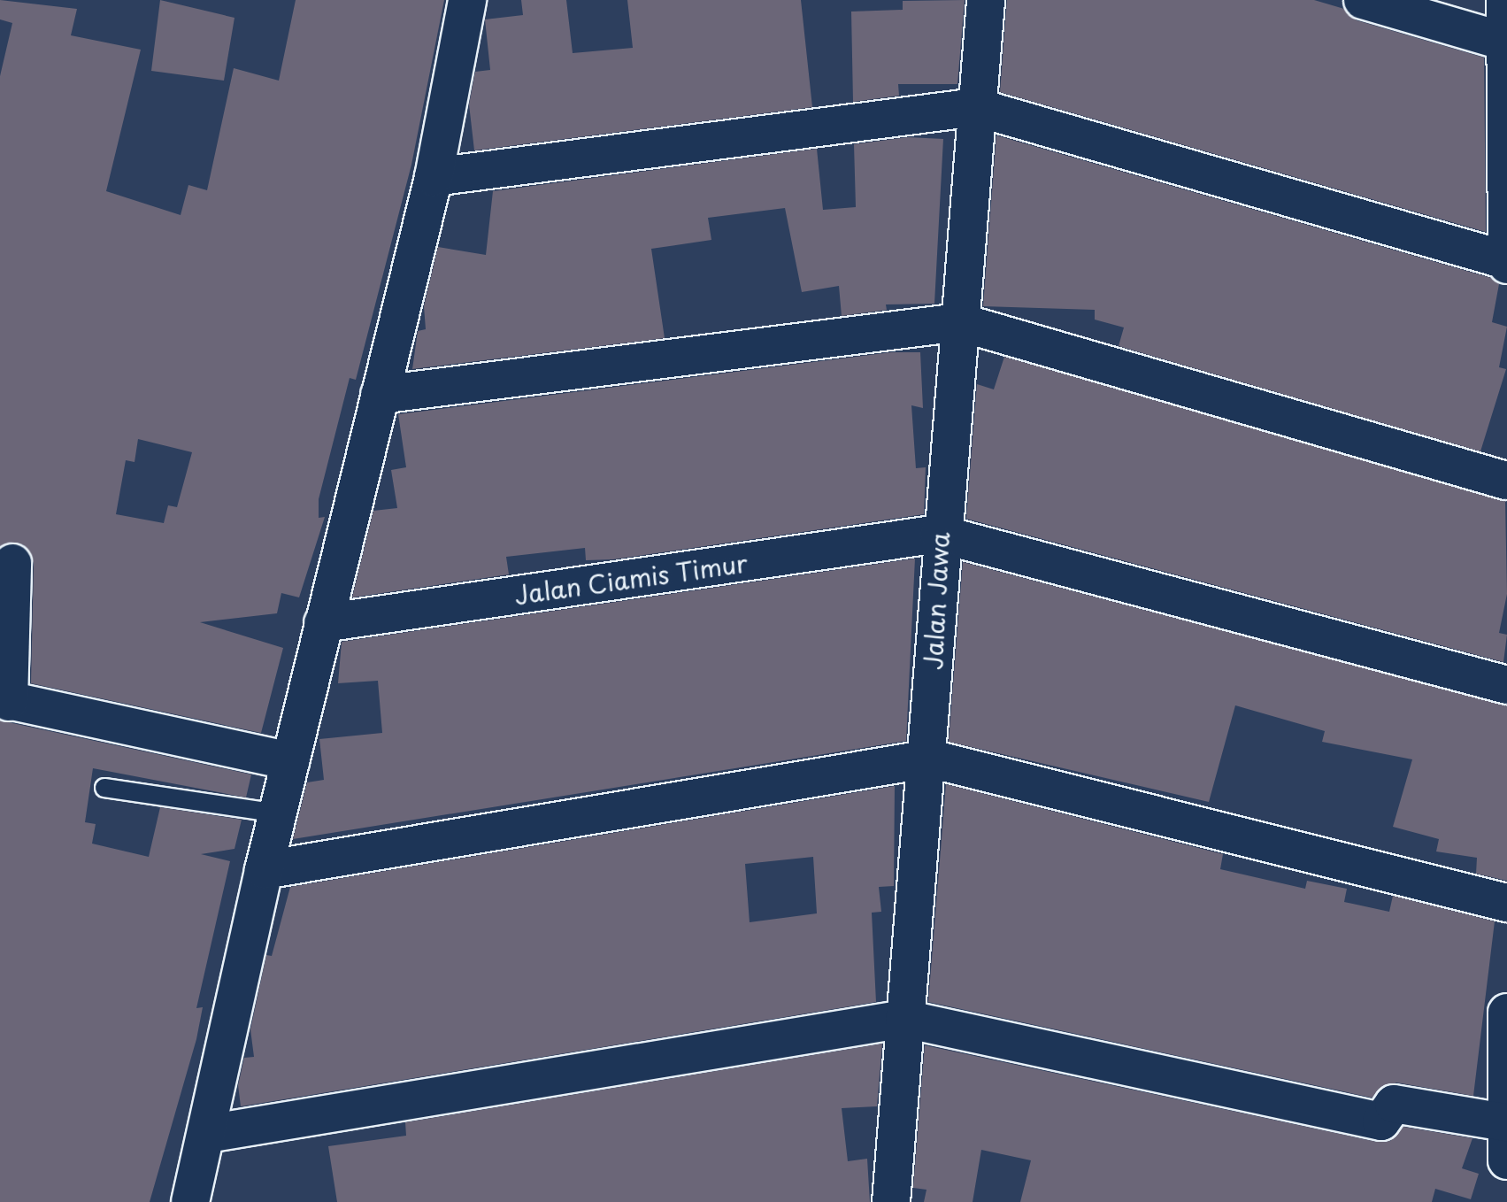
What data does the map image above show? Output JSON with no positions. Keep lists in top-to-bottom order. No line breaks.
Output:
{"streets":{"street":["Jalan Ciamis Timur","Jalan Jawa"]},"crossings":[["Jalan Ciamis Timur","Jalan Jawa"]]}
